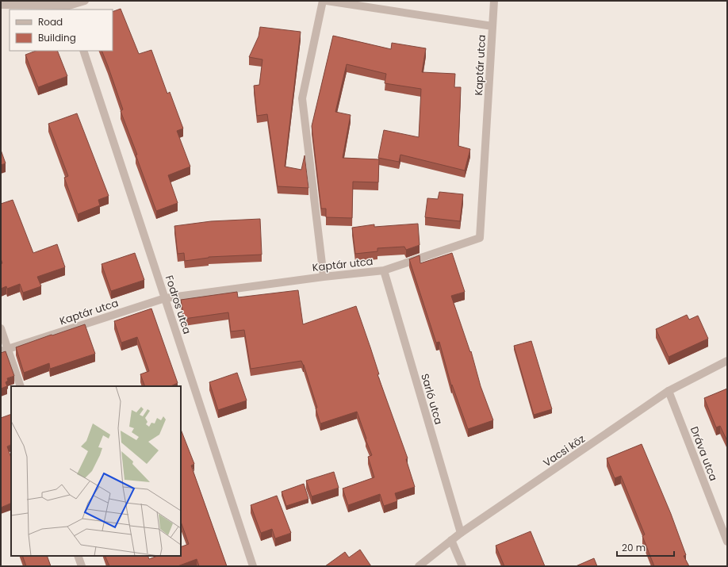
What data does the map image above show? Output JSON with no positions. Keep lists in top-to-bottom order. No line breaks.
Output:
{"streets":{"street":["Kaptár utca","Fodros utca","Sarló utca","Vacsi köz","Dráva utca"]},"crossings":[["Kaptár utca","Fodros utca"],["Kaptár utca","Sarló utca"],["Sarló utca","Vacsi köz"],["Vacsi köz","Dráva utca"]],"legend":["Road","Building"],"scale_bar":"20 m"}
